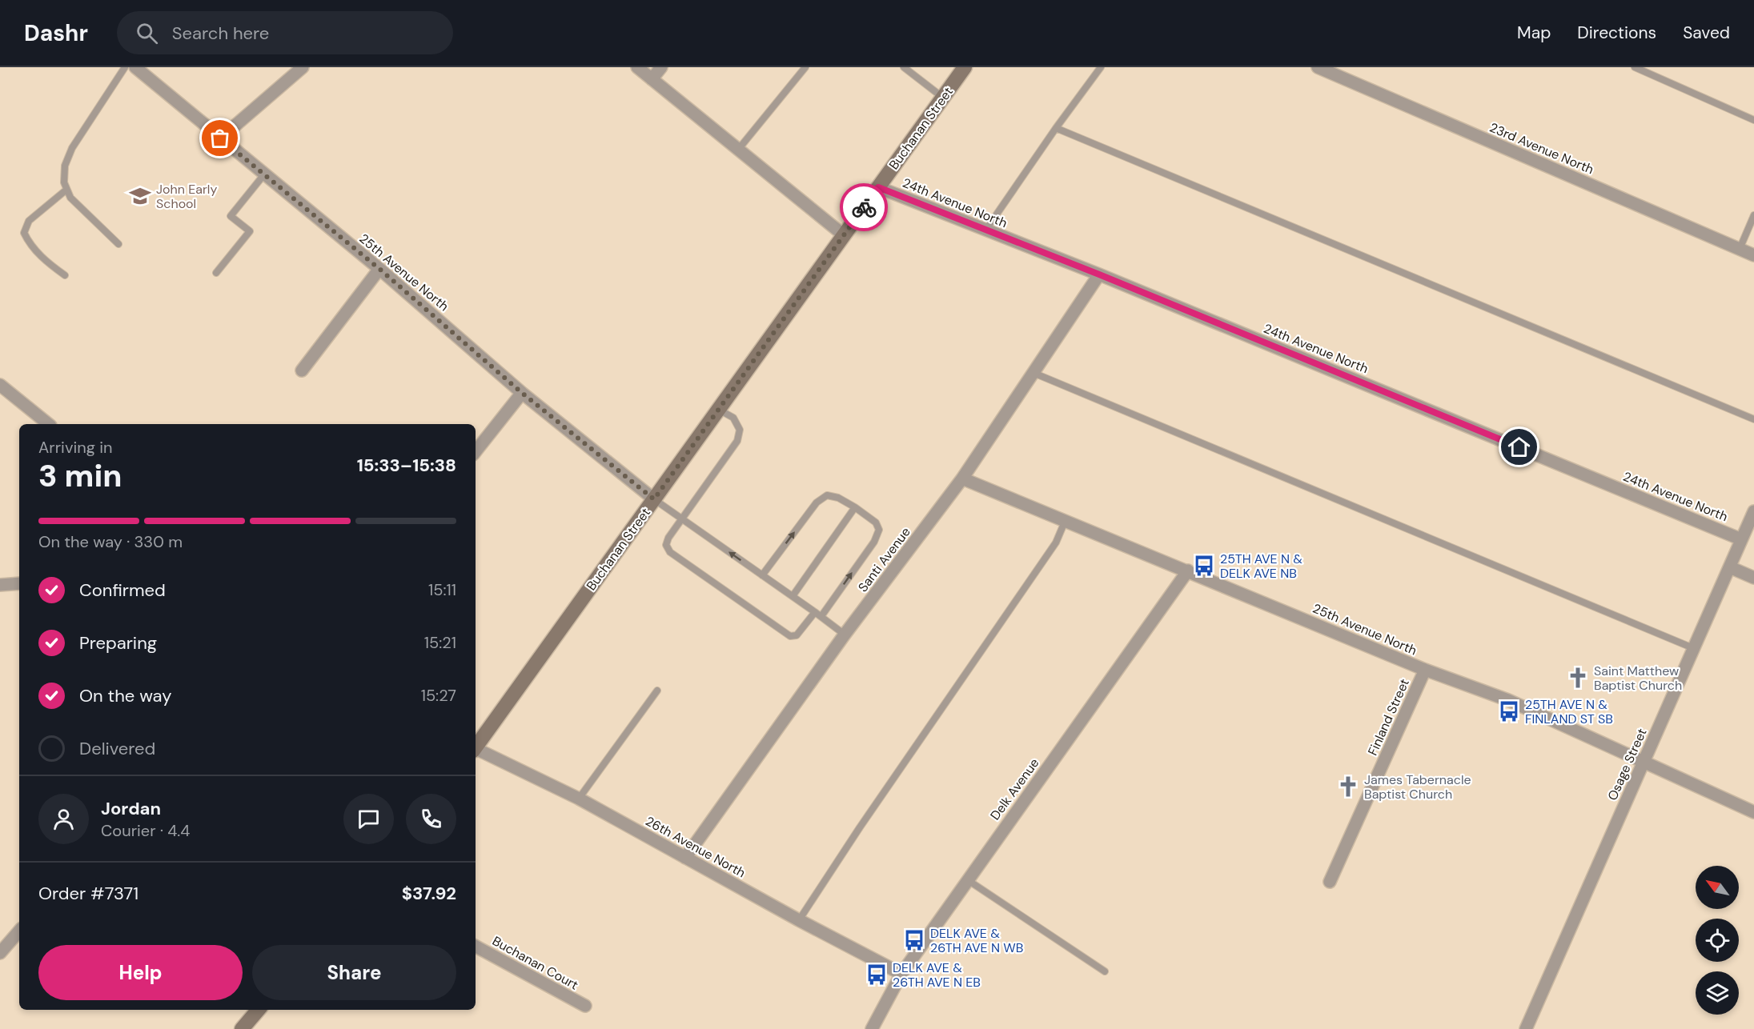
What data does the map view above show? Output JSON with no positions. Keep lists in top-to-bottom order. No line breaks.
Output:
{"streets":{"street":["Buchanan Street","23rd Avenue North","24th Avenue North","25th Avenue North","Santi Avenue","Finland Street","Osage Street","Delk Avenue","26th Avenue North","Buchanan Court"]},"crossings":[["Buchanan Street","24th Avenue North"],["Buchanan Street","25th Avenue North"],["24th Avenue North","Santi Avenue"],["24th Avenue North","Osage Street"],["25th Avenue North","Santi Avenue"],["25th Avenue North","Finland Street"],["25th Avenue North","Osage Street"],["25th Avenue North","Delk Avenue"],["Santi Avenue","26th Avenue North"],["Delk Avenue","26th Avenue North"]],"places":{"school or university":["John Early School"],"bus stop":["25TH AVE N & DELK AVE NB","25TH AVE N & FINLAND ST SB","DELK AVE & 26TH AVE N WB","DELK AVE & 26TH AVE N EB"],"church":["Saint Matthew Baptist Church","James Tabernacle Baptist Church"]},"north":"top left","page":{"header":"Dashr","search":"Search here","nav":["Map","Directions","Saved"],"heading":["3 min","Arriving in","15:33–15:38"],"panel":["Jordan","Courier · 4.4","Order #7371","$37.92"],"bar":"On the way · 330 m","list":[["Confirmed","15:11"],["Preparing","15:21"],["On the way","15:27"],"Delivered"],"buttons":["Help","Share"]}}
